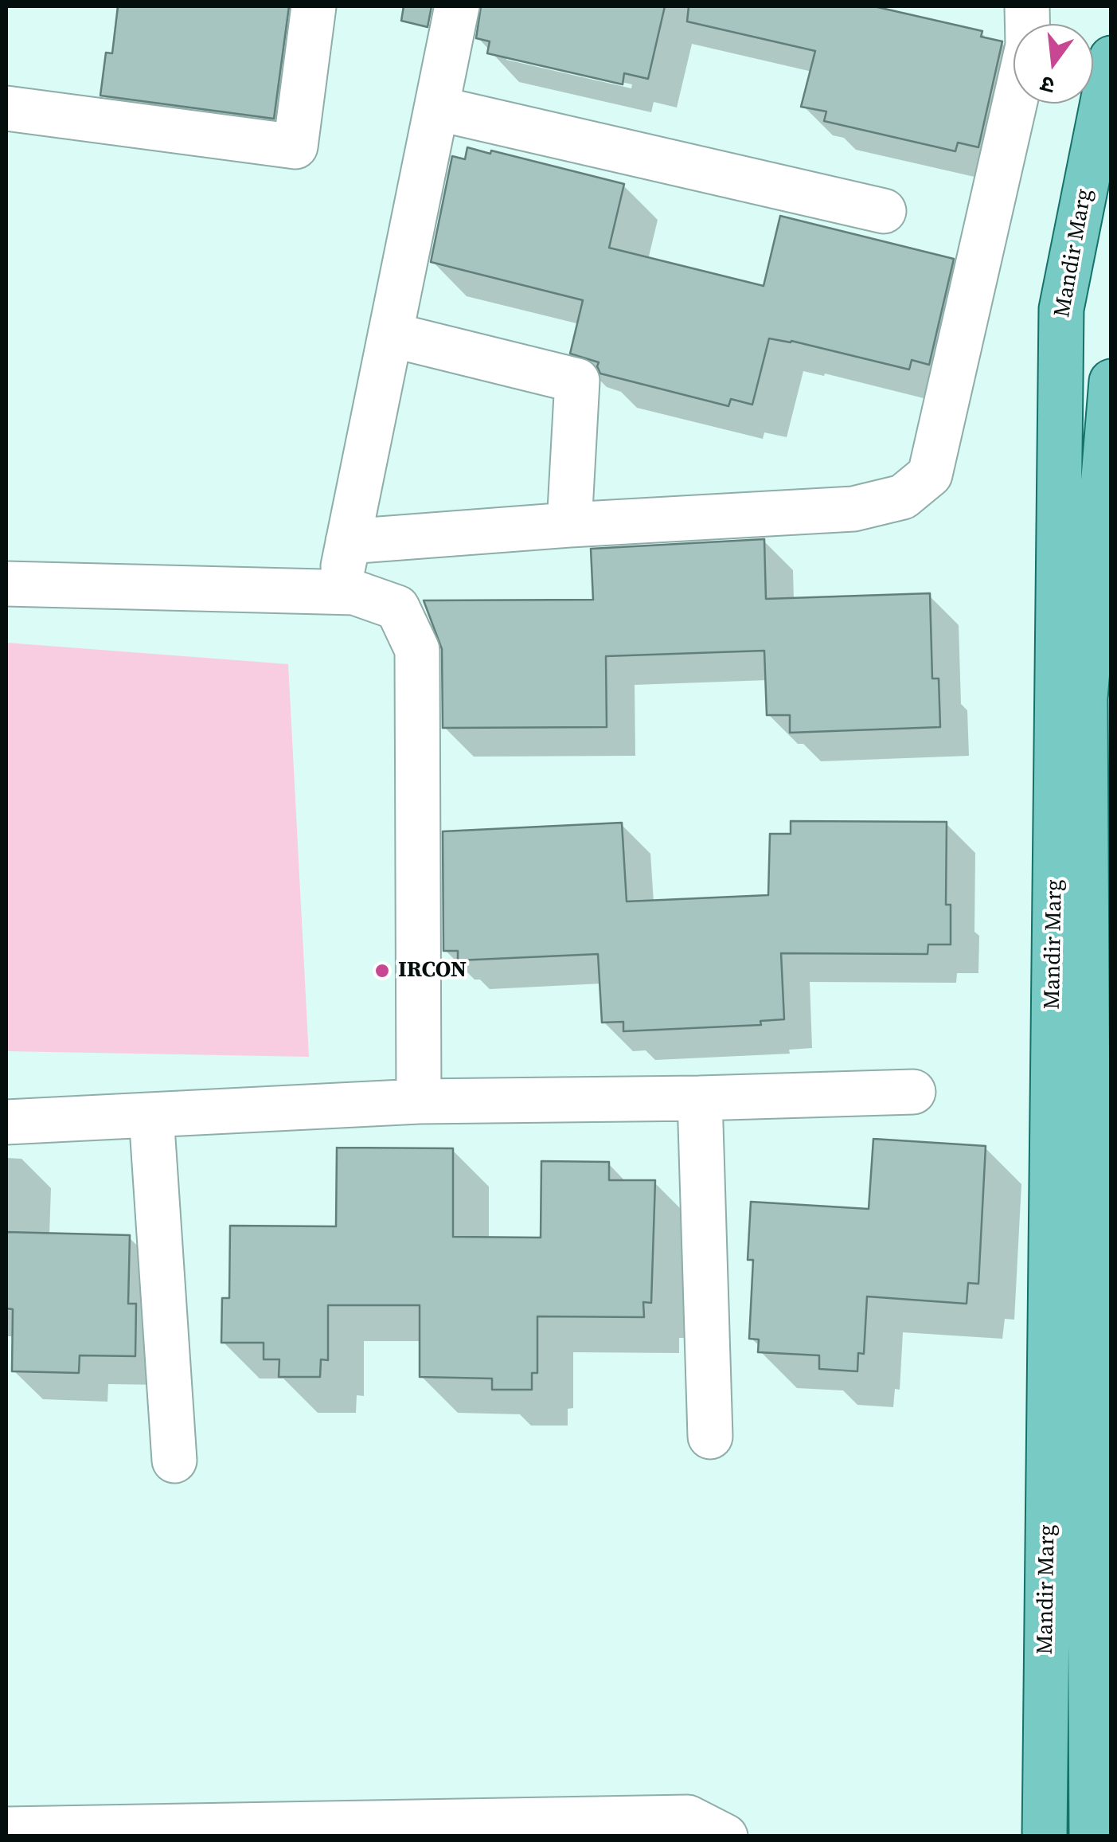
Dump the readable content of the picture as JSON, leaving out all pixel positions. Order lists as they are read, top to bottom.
{
  "streets": {
    "main road": ["Mandir Marg"]
  },
  "places": ["IRCON"],
  "north": "bottom"
}
